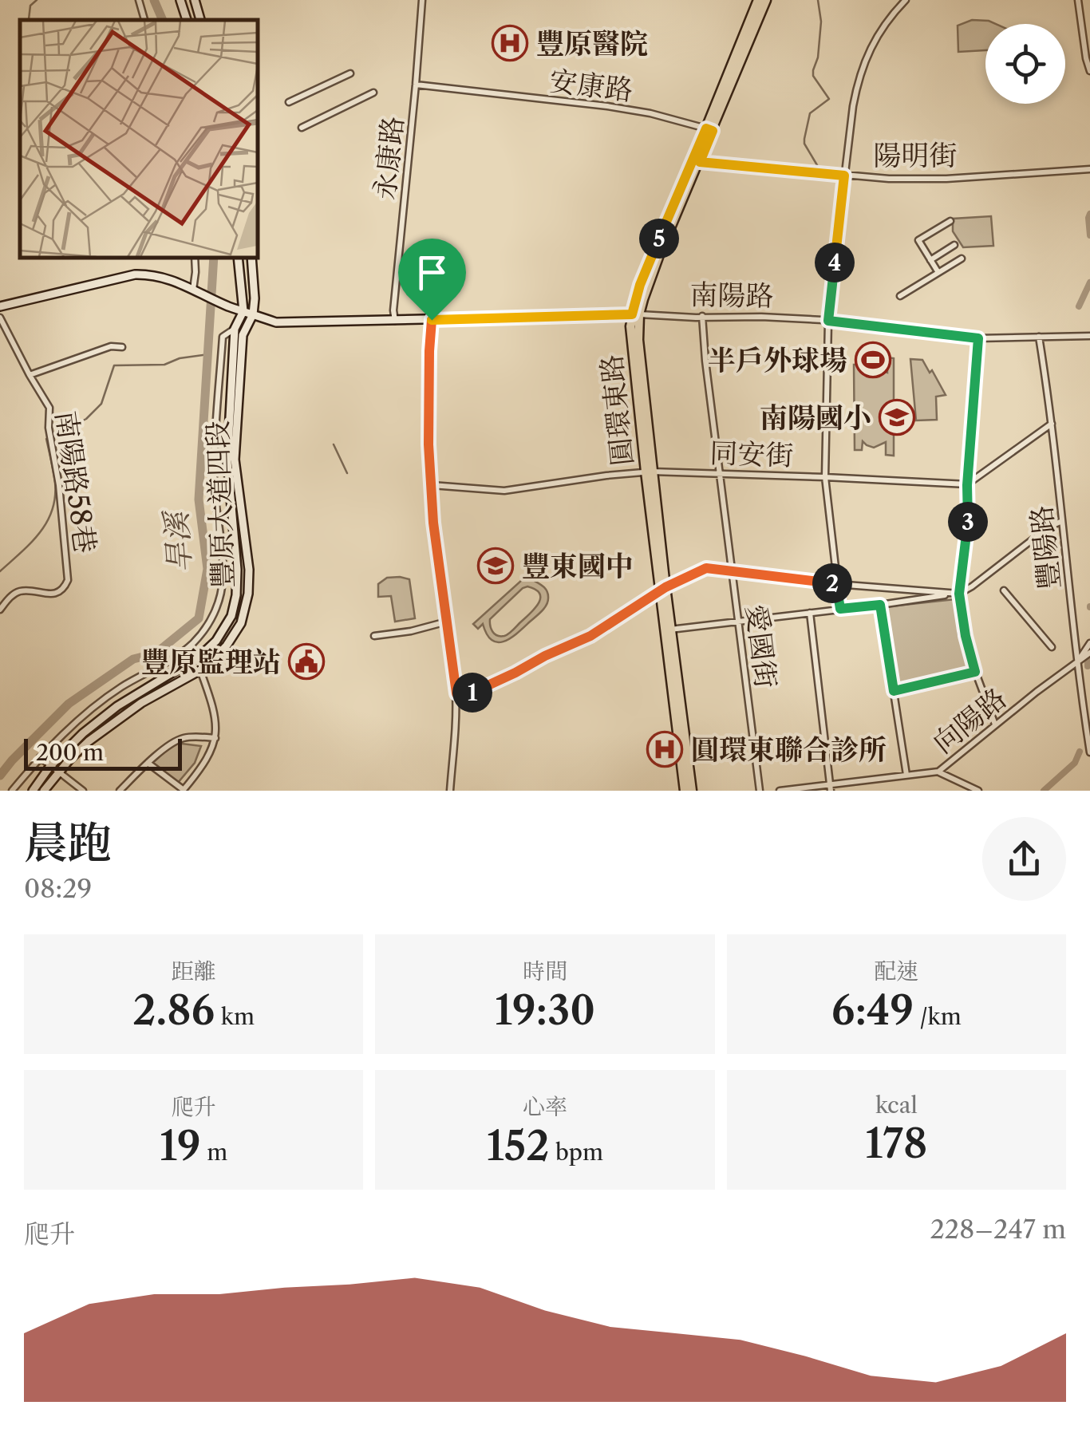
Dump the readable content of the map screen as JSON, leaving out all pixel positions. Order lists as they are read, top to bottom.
{
  "streets": {
    "main road": ["圓環東路"],
    "street": [
      "安康路",
      "陽明街",
      "永康路",
      "南陽路",
      "同安街",
      "南陽路58巷",
      "豐原大道四段",
      "豐陽路",
      "愛國街",
      "向陽路"
    ]
  },
  "crossings": [
    ["安康路", "永康路"],
    ["安康路", "圓環東路"],
    ["陽明街", "圓環東路"],
    ["永康路", "南陽路"],
    ["南陽路", "圓環東路"],
    ["南陽路", "豐原大道四段"],
    ["南陽路", "豐陽路"],
    ["南陽路", "愛國街"],
    ["圓環東路", "同安街"],
    ["同安街", "愛國街"],
    ["豐陽路", "向陽路"]
  ],
  "water": ["旱溪"],
  "places": {
    "hospital": ["豐原醫院", "圓環東聯合診所"],
    "sports": ["半戶外球場"],
    "school or university": ["南陽國小", "豐東國中"],
    "public building": ["豐原監理站"]
  },
  "scale_bar": "200 m",
  "page": {
    "pins": [
      "5",
      "4",
      "3",
      "2",
      "1"
    ],
    "scale": "200 m",
    "heading": ["晨跑", "08:29"],
    "stats": [
      ["距離", "2.86 km"],
      ["時間", "19:30"],
      ["配速", "6:49 /km"],
      ["爬升", "19 m"],
      ["心率", "152 bpm"],
      ["kcal", "178"]
    ],
    "chart": ["爬升", "228–247 m"]
  }
}
